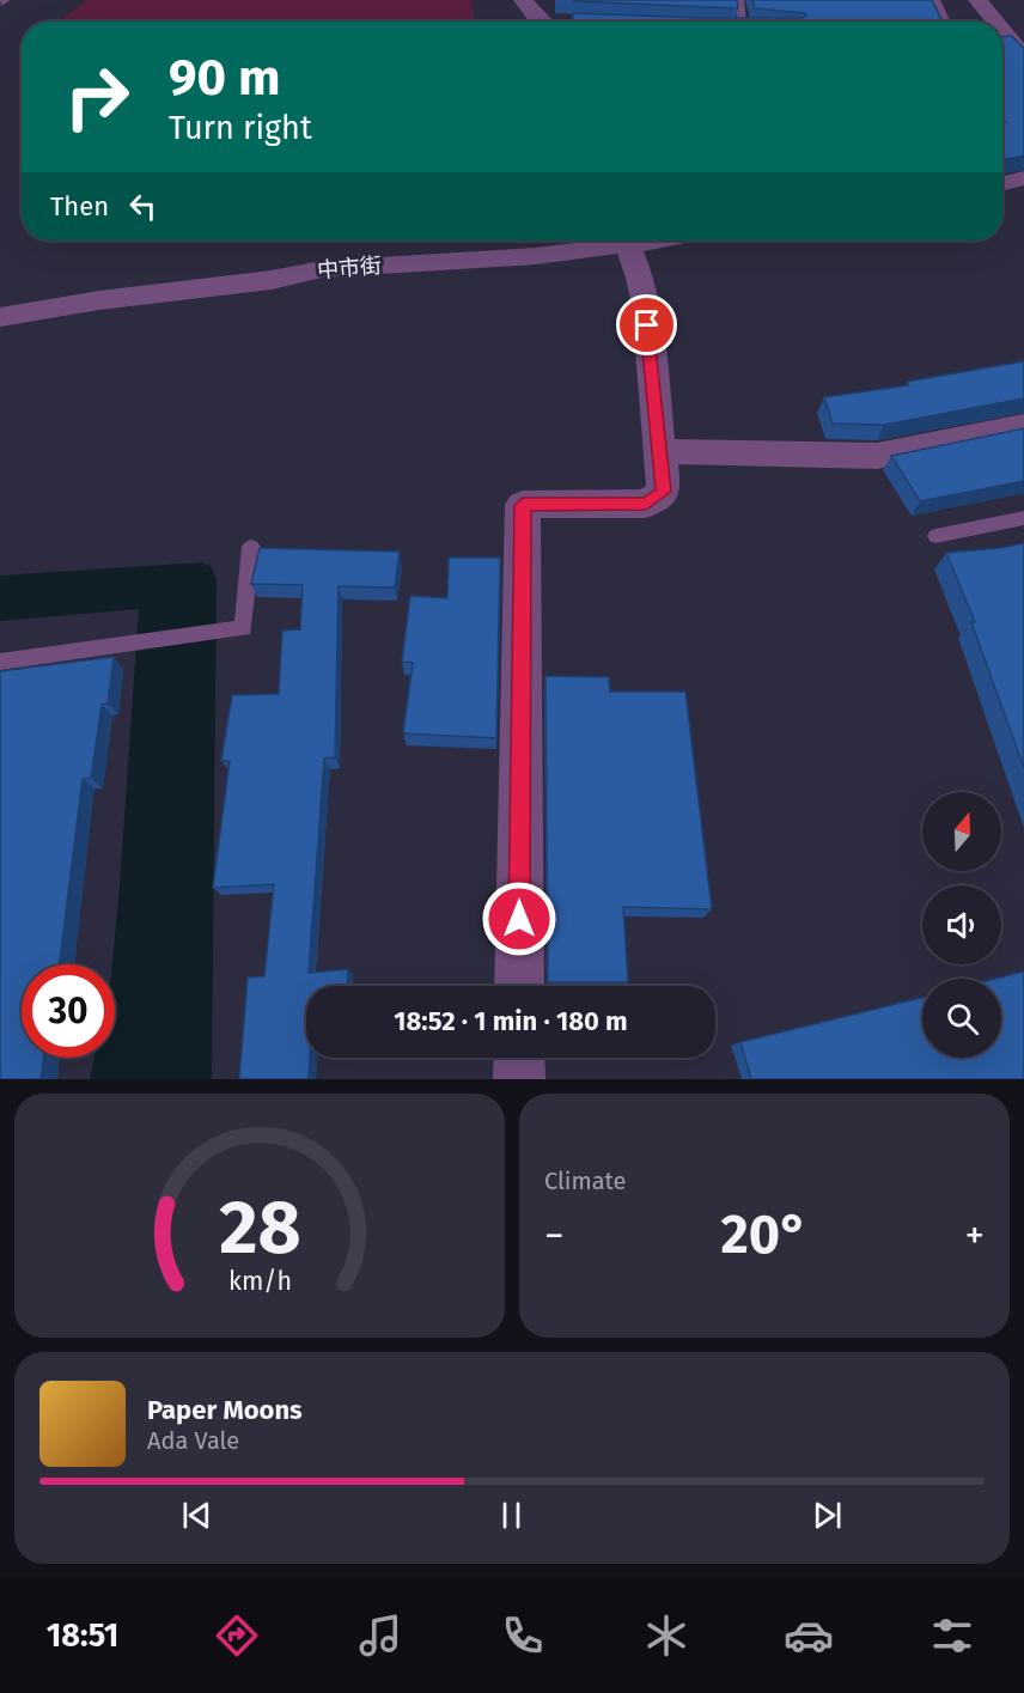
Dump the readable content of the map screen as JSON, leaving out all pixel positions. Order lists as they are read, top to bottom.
{
  "streets": {
    "street": ["中市街"]
  },
  "north": "top",
  "page": {
    "turn": ["90 m", "Turn right"],
    "then": "Then",
    "limit": "30",
    "trip": "18:52 · 1 min · 180 m",
    "tile": "Climate",
    "heat": ["−", "20°", "+"],
    "song": ["Paper Moons", "Ada Vale"],
    "tabs": "18:51",
    "gauge": ["28", "km/h"]
  }
}
